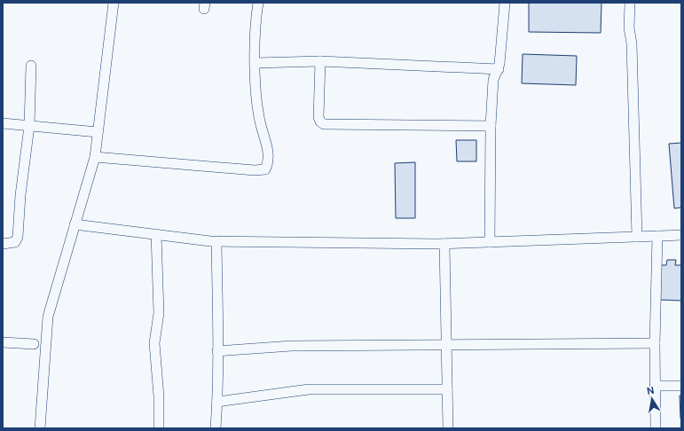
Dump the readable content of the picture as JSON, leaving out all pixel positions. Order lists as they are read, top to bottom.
{
  "north": "top"
}
